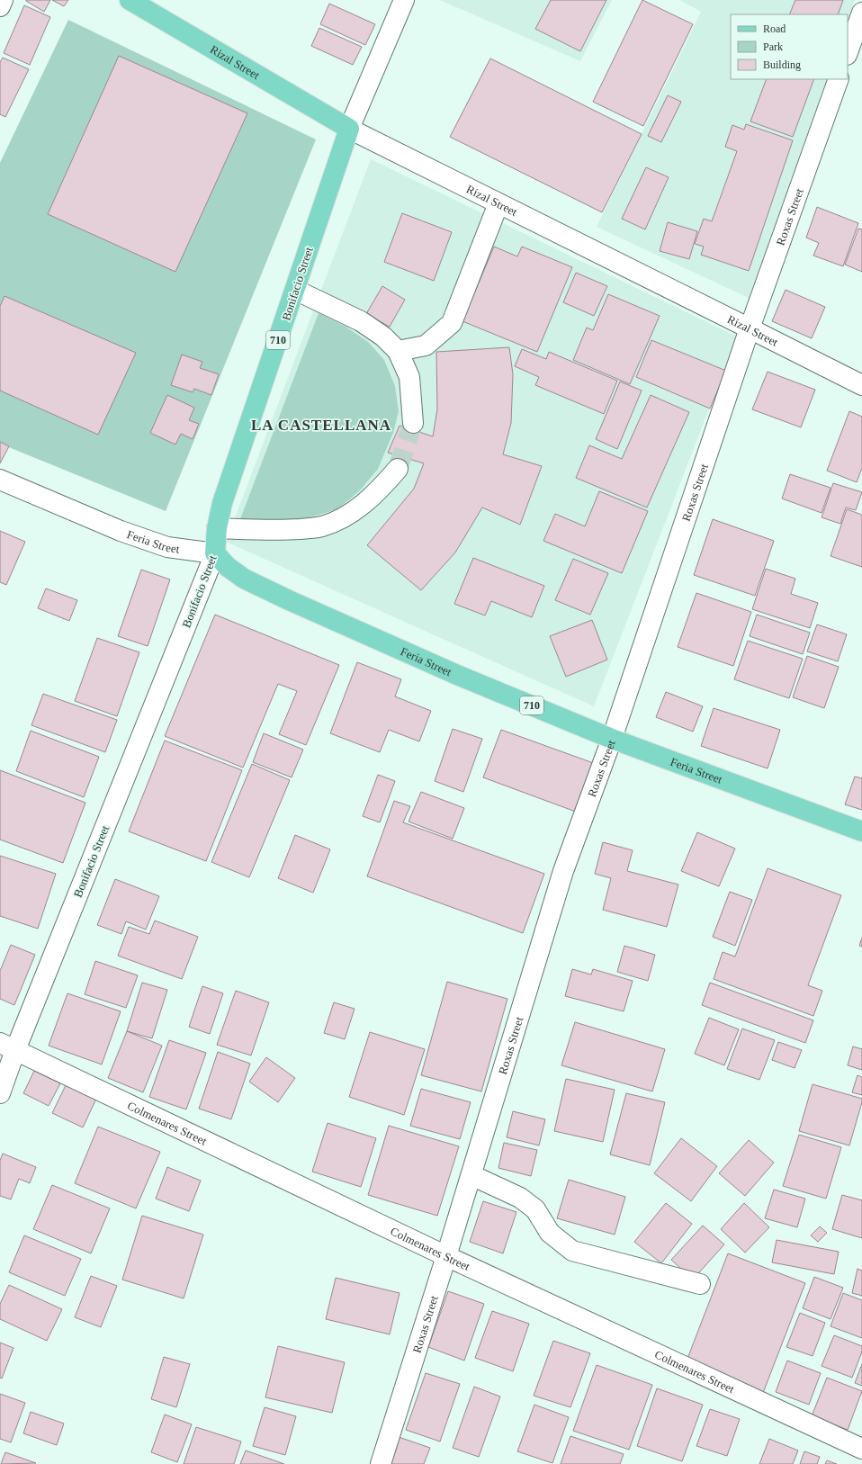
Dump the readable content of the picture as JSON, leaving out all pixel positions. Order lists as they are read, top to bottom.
{
  "streets": {
    "main road": [
      "Rizal Street",
      "Bonifacio Street",
      "710",
      "Feria Street"
    ],
    "street": ["Roxas Street", "Colmenares Street"]
  },
  "crossings": [
    ["Rizal Street", "Roxas Street"],
    ["Rizal Street", "Bonifacio Street"],
    ["Roxas Street", "Feria Street"],
    ["Roxas Street", "Colmenares Street"],
    ["Bonifacio Street", "Feria Street"],
    ["Bonifacio Street", "Colmenares Street"]
  ],
  "districts": ["LA CASTELLANA"],
  "legend": ["Road", "Park", "Building"]
}
